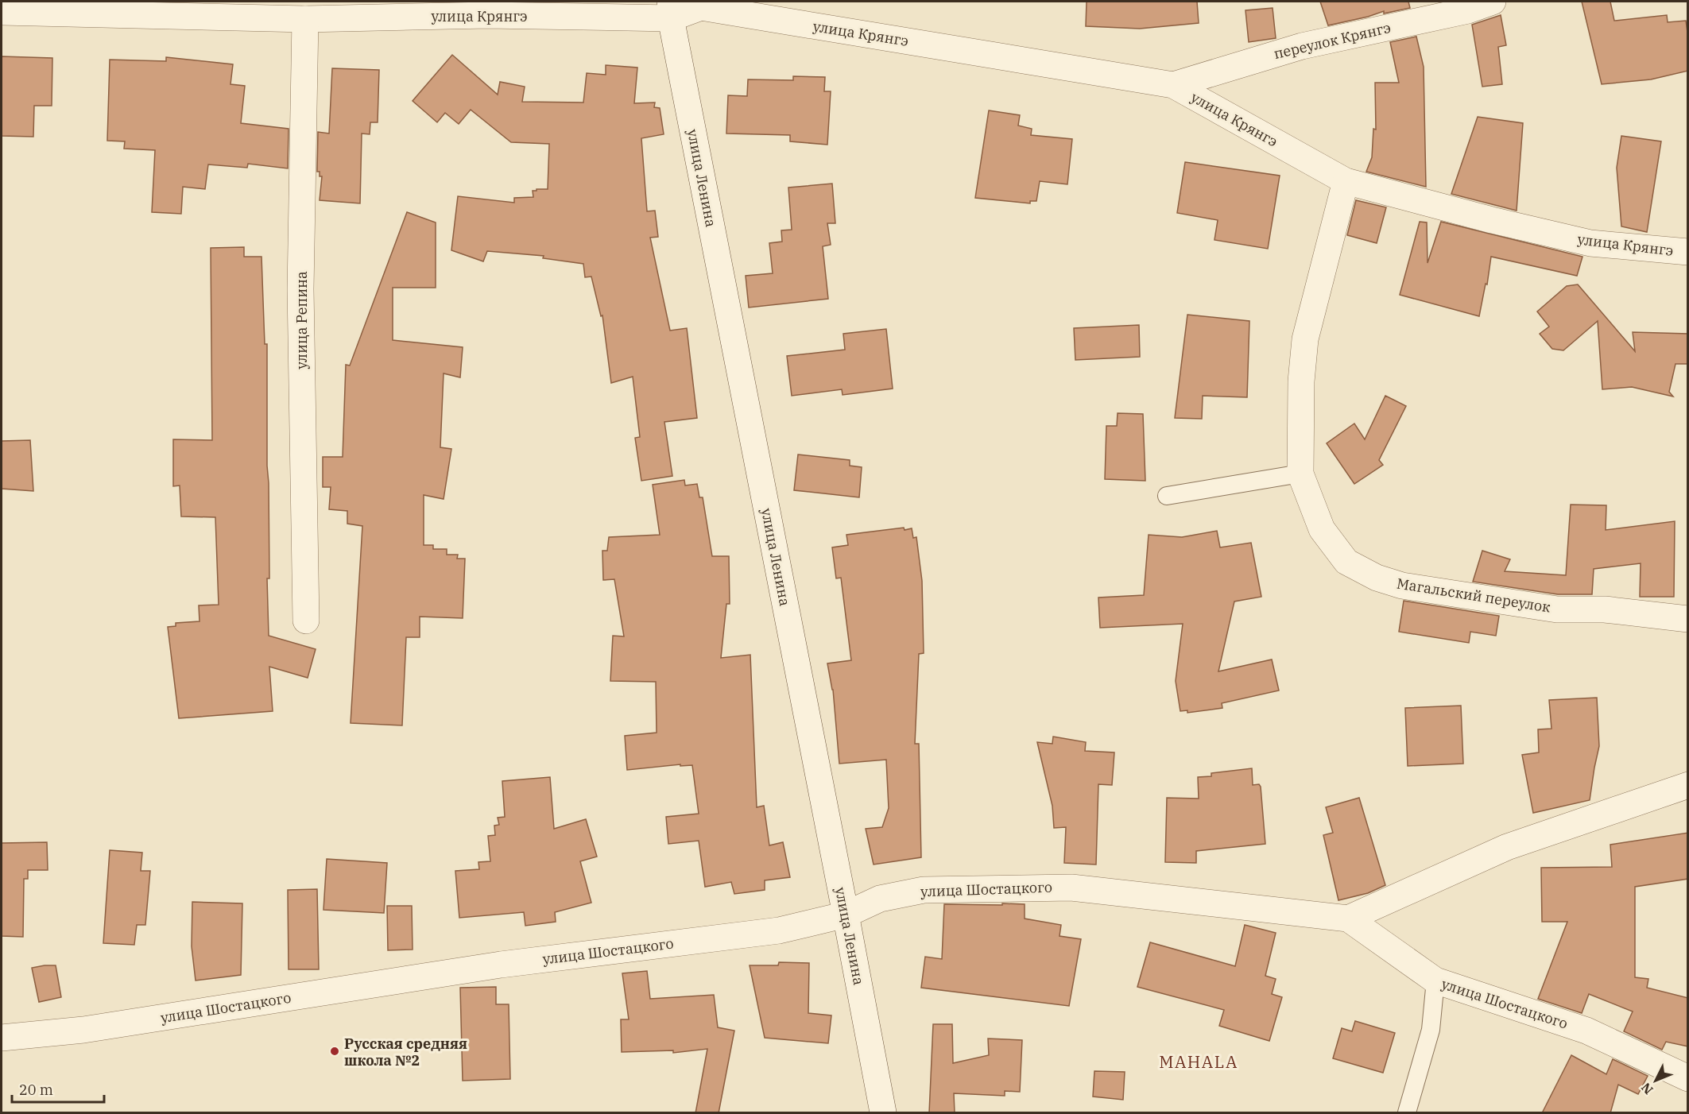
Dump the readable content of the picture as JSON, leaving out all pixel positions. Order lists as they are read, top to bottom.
{
  "streets": {
    "street": [
      "улица Крянгэ",
      "переулок Крянгэ",
      "улица Ленина",
      "улица Репина",
      "Магальский переулок",
      "улица Шостацкого"
    ]
  },
  "crossings": [
    ["улица Крянгэ", "переулок Крянгэ"],
    ["улица Крянгэ", "улица Ленина"],
    ["улица Крянгэ", "улица Репина"],
    ["улица Крянгэ", "Магальский переулок"],
    ["улица Ленина", "улица Шостацкого"]
  ],
  "districts": ["MAHALA"],
  "places": ["Русская средняя школа №2"],
  "scale_bar": "20 m",
  "north": "bottom left"
}
